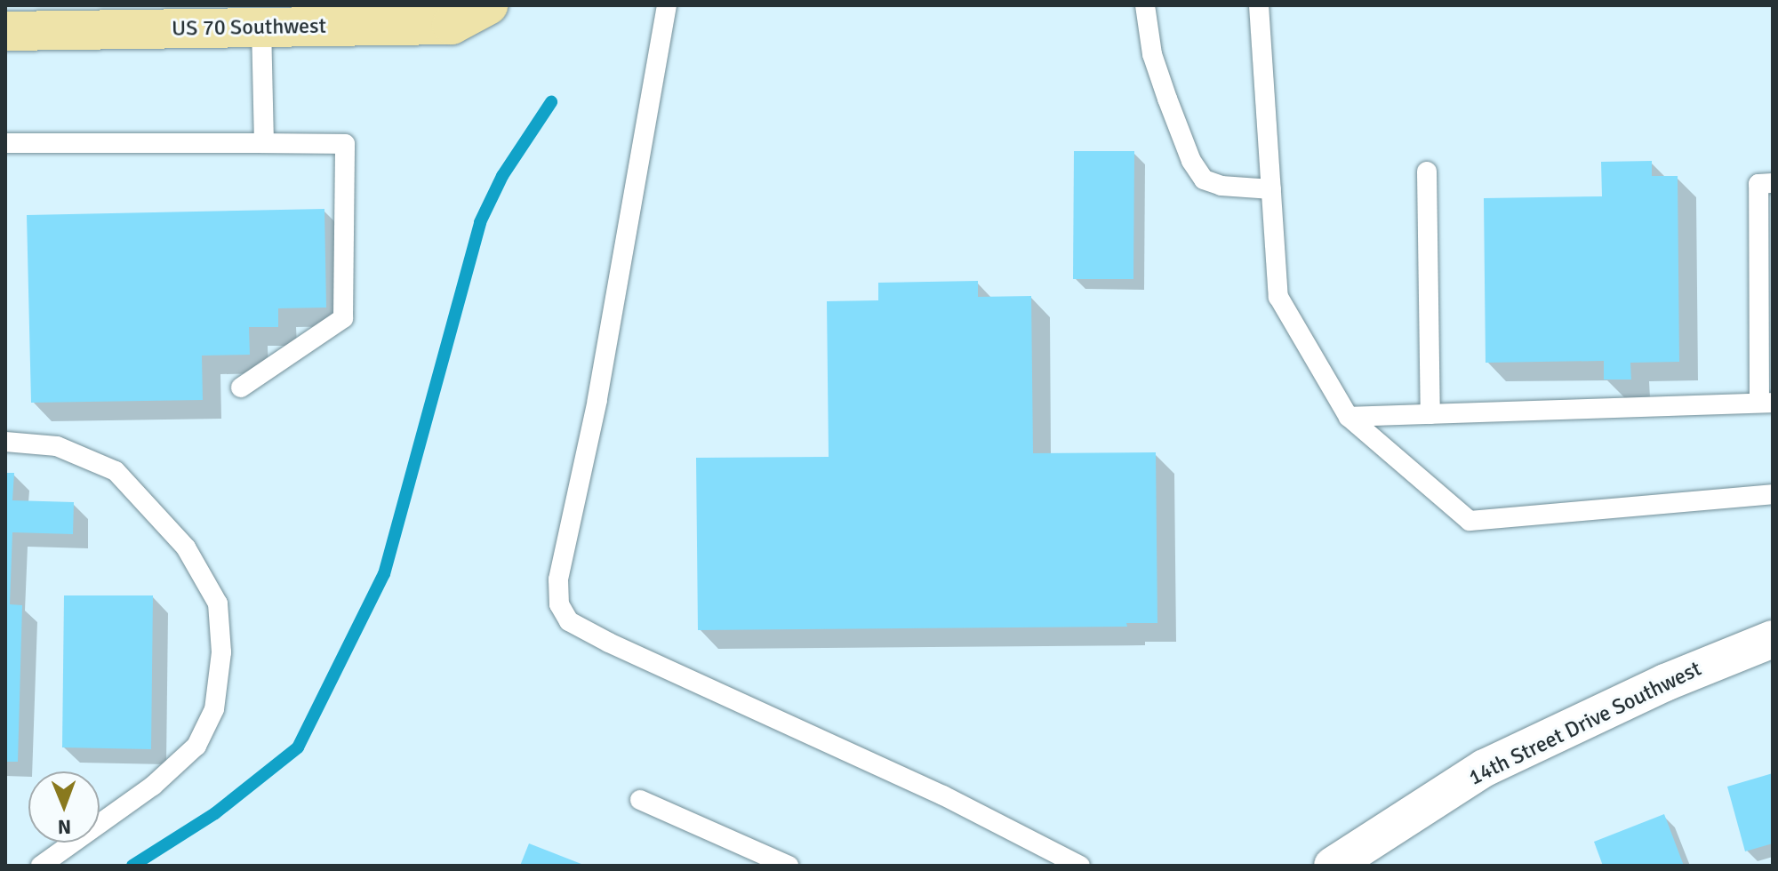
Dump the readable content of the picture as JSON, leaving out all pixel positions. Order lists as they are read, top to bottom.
{
  "streets": {
    "main road": ["US 70 Southwest"],
    "street": ["14th Street Drive Southwest"]
  },
  "north": "bottom"
}
